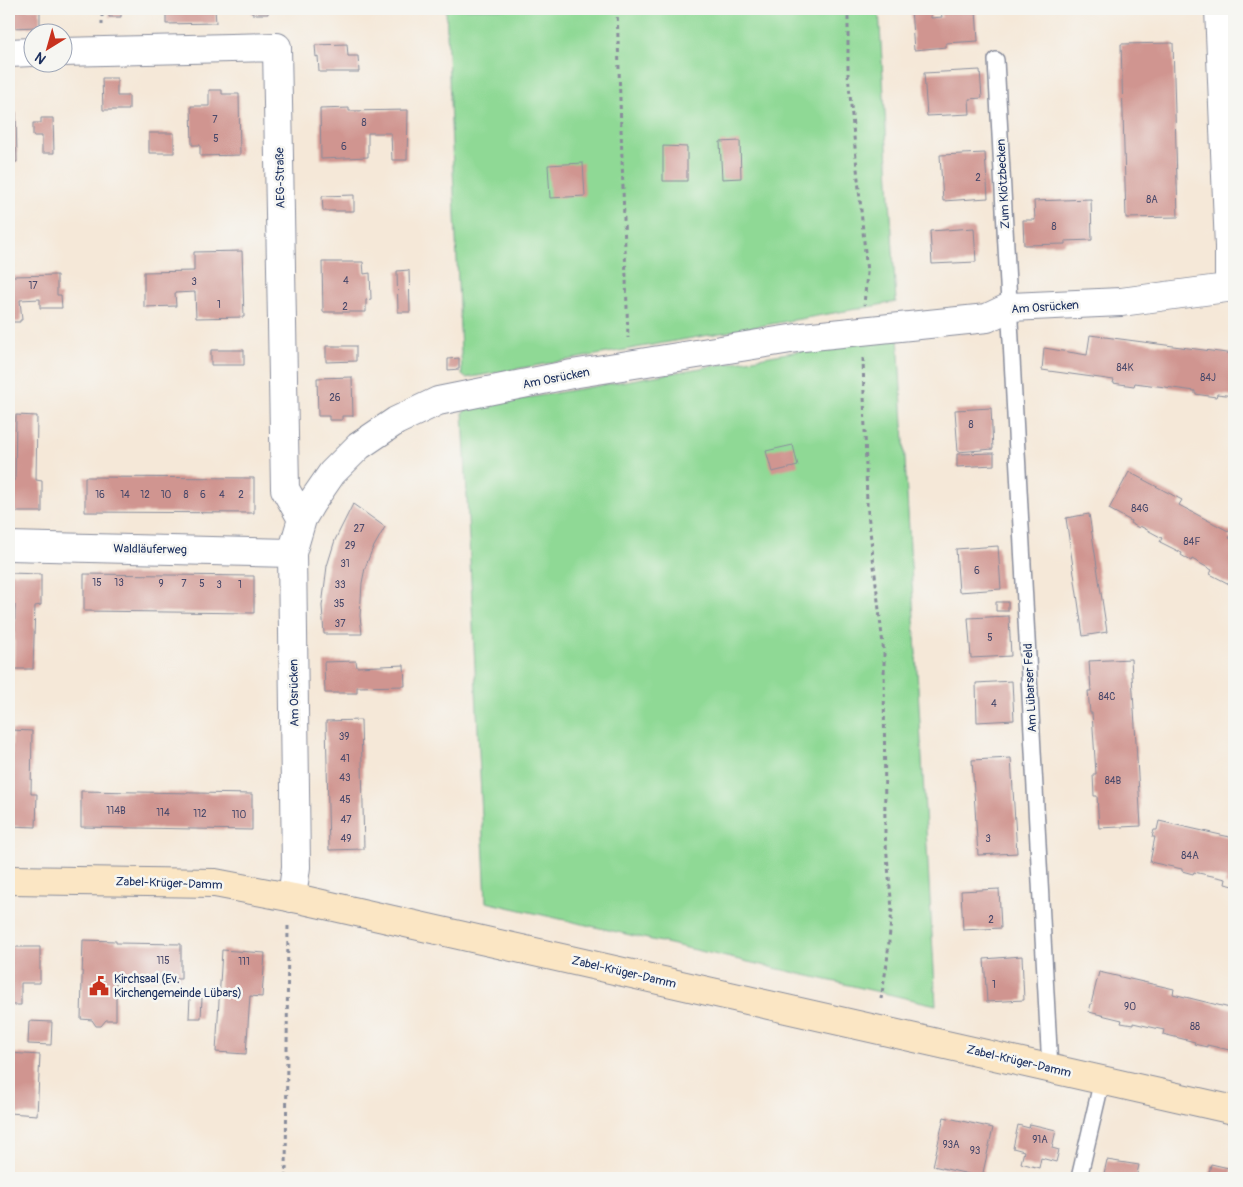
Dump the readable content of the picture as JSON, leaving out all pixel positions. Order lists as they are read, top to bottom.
{
  "streets": {
    "street": [
      "AEG-Straße",
      "Am Osrücken",
      "Waldläuferweg",
      "Zabel-Krüger-Damm"
    ],
    "lane": ["Zum Klötzbecken", "Am Lübarser Feld"]
  },
  "crossings": [
    ["AEG-Straße", "Am Osrücken"],
    ["Zum Klötzbecken", "Am Osrücken"],
    ["Zum Klötzbecken", "Am Lübarser Feld"],
    ["Am Osrücken", "Waldläuferweg"],
    ["Am Osrücken", "Am Lübarser Feld"],
    ["Am Osrücken", "Zabel-Krüger-Damm"],
    ["Am Lübarser Feld", "Zabel-Krüger-Damm"]
  ],
  "places": {
    "public building": ["Kirchsaal (Ev. Kirchengemeinde Lübars)"]
  },
  "house_numbers": [
    "7",
    "8",
    "5",
    "6",
    "2",
    "8A",
    "8",
    "4",
    "3",
    "17",
    "1",
    "2",
    "84K",
    "84J",
    "26",
    "8",
    "16",
    "14",
    "12",
    "10",
    "8",
    "6",
    "4",
    "2",
    "84G",
    "27",
    "84F",
    "29",
    "31",
    "6",
    "15",
    "13",
    "9",
    "7",
    "5",
    "3",
    "1",
    "33",
    "35",
    "37",
    "5",
    "84C",
    "4",
    "39",
    "41",
    "43",
    "84B",
    "45",
    "114B",
    "114",
    "112",
    "110",
    "47",
    "49",
    "3",
    "84A",
    "2",
    "115",
    "111",
    "1",
    "90",
    "88",
    "91A",
    "93A",
    "93"
  ],
  "north": "bottom left"
}
